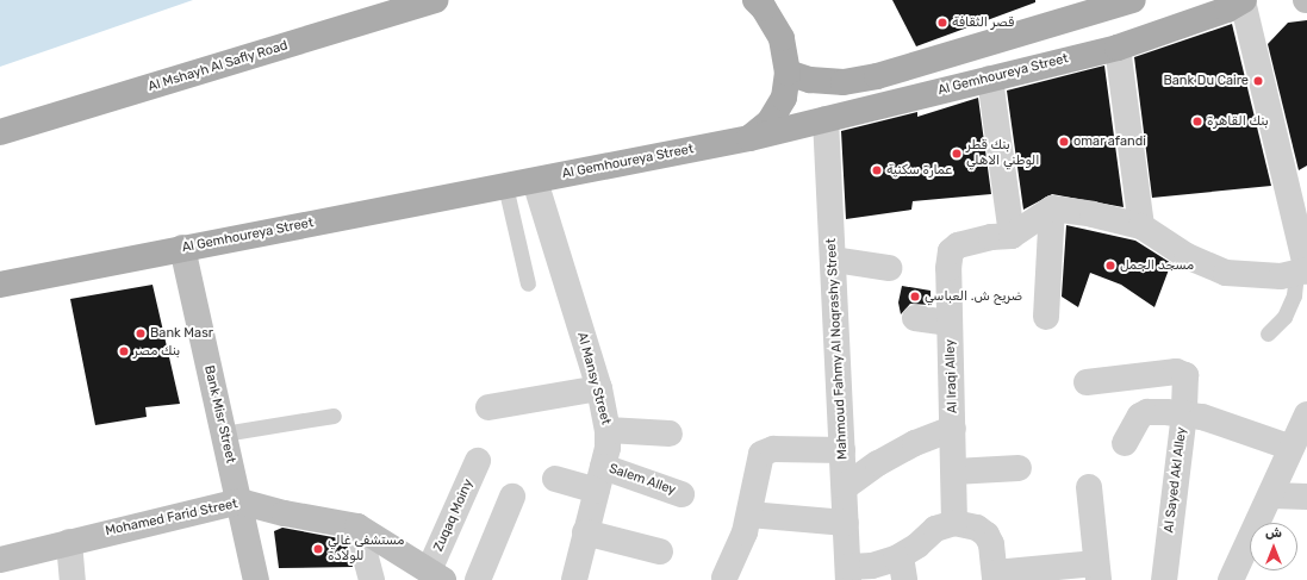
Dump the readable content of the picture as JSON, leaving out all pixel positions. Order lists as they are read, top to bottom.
{
  "streets": {
    "main road": ["Al Mshayh Al Safly Road", "Al Gemhoureya Street"],
    "street": [
      "Mahmoud Fahmy Al Noqrashy Street",
      "Al Iraqi Alley",
      "Al Mansy Street",
      "Bank Misr Street",
      "Salem Alley",
      "Al Sayed Akl Alley",
      "Zuqaq Moiny",
      "Mohamed Farid Street"
    ]
  },
  "crossings": [
    ["Al Gemhoureya Street", "Mahmoud Fahmy Al Noqrashy Street"],
    ["Al Gemhoureya Street", "Al Mansy Street"],
    ["Al Gemhoureya Street", "Bank Misr Street"],
    ["Al Mansy Street", "Salem Alley"],
    ["Bank Misr Street", "Mohamed Farid Street"],
    ["Zuqaq Moiny", "Mohamed Farid Street"]
  ],
  "places": [
    "قصر الثقافة",
    "Bank Du Caire",
    "بنك القاهرة",
    "omar afandi",
    "بنك قطر الوطني الاهلي",
    "عمارة سكنية",
    "مسجد الجمل",
    "ضريح ش. العباسي",
    "Bank Masr",
    "بنك مصر",
    "مستشفى غالي للولادة"
  ],
  "north": "top"
}
